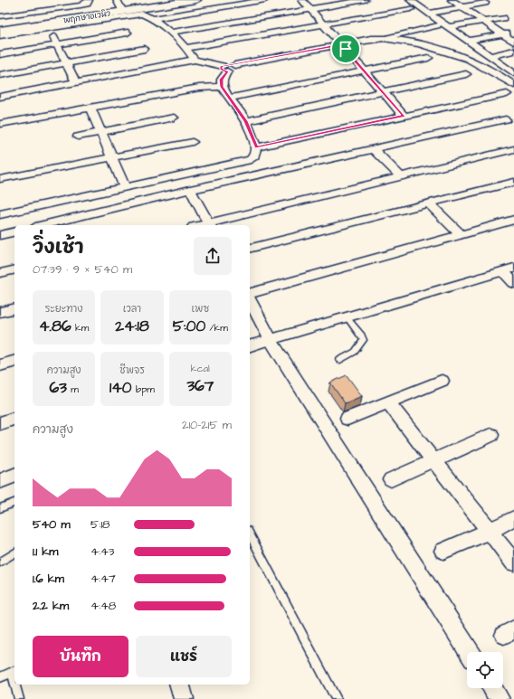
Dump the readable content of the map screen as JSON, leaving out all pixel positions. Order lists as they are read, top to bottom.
{
  "streets": {
    "street": ["พฤกษาอเวนิว"]
  },
  "page": {
    "heading": ["วิ่งเช้า", "07:39 · 9 × 540 m"],
    "stats": [
      ["ระยะทาง", "4.86 km"],
      ["เวลา", "24:18"],
      ["เพซ", "5:00 /km"],
      ["ความสูง", "63 m"],
      ["ชีพจร", "140 bpm"],
      ["kcal", "367"]
    ],
    "chart": ["ความสูง", "210–215 m"],
    "list": [
      {
        "name": "540 m",
        "note": "5:18"
      },
      {
        "name": "1.1 km",
        "note": "4:43"
      },
      {
        "name": "1.6 km",
        "note": "4:47"
      },
      {
        "name": "2.2 km",
        "note": "4:48"
      }
    ],
    "buttons": ["บันทึก", "แชร์"]
  }
}
